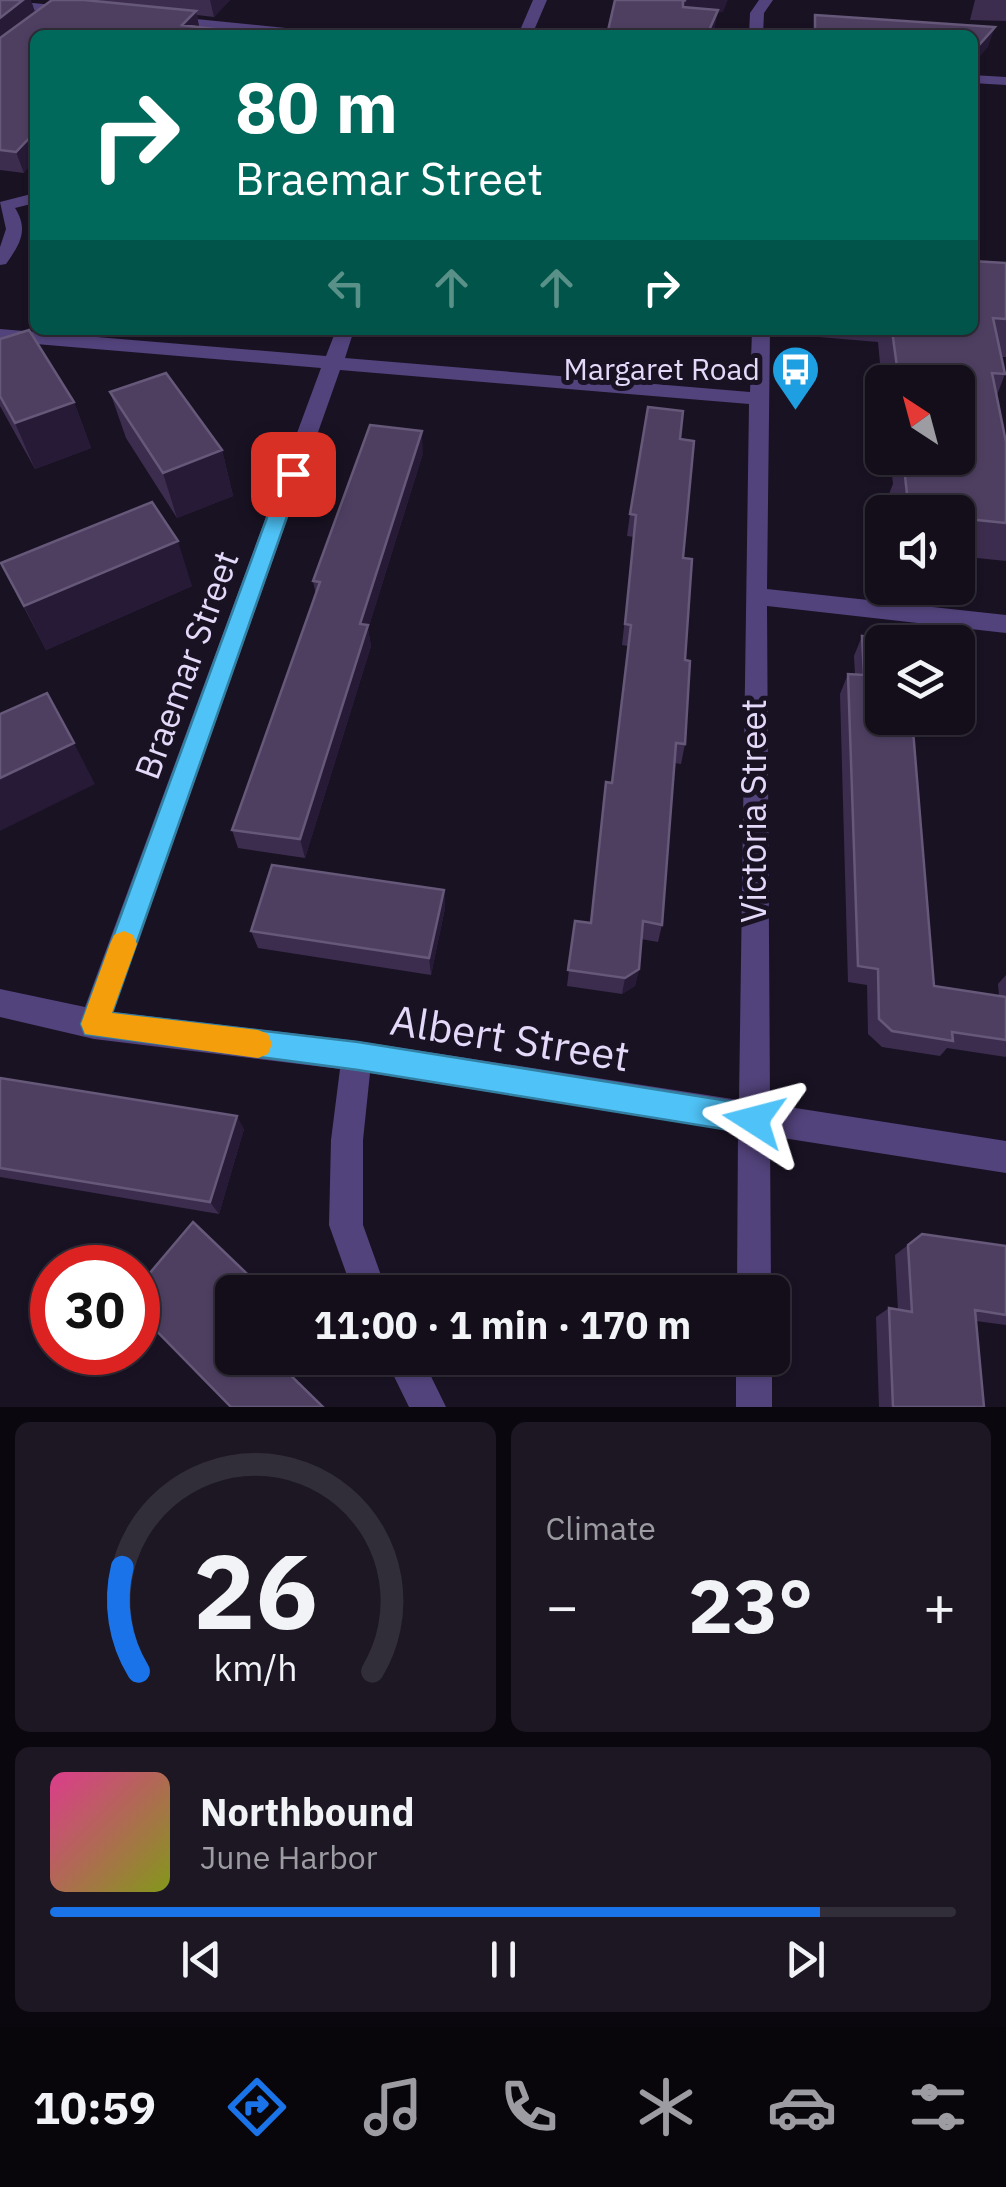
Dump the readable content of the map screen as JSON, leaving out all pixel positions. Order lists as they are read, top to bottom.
{
  "streets": {
    "street": ["Braemar Street", "Victoria Street", "Albert Street"]
  },
  "crossings": [
    ["Braemar Street", "Albert Street"],
    ["Victoria Street", "Albert Street"]
  ],
  "places": {
    "bus stop": ["Margaret Road"]
  },
  "north": "top left",
  "page": {
    "turn": ["80 m", "Braemar Street"],
    "limit": "30",
    "trip": "11:00 · 1 min · 170 m",
    "tile": "Climate",
    "heat": ["−", "23°", "+"],
    "song": ["Northbound", "June Harbor"],
    "tabs": "10:59",
    "gauge": ["26", "km/h"]
  }
}
